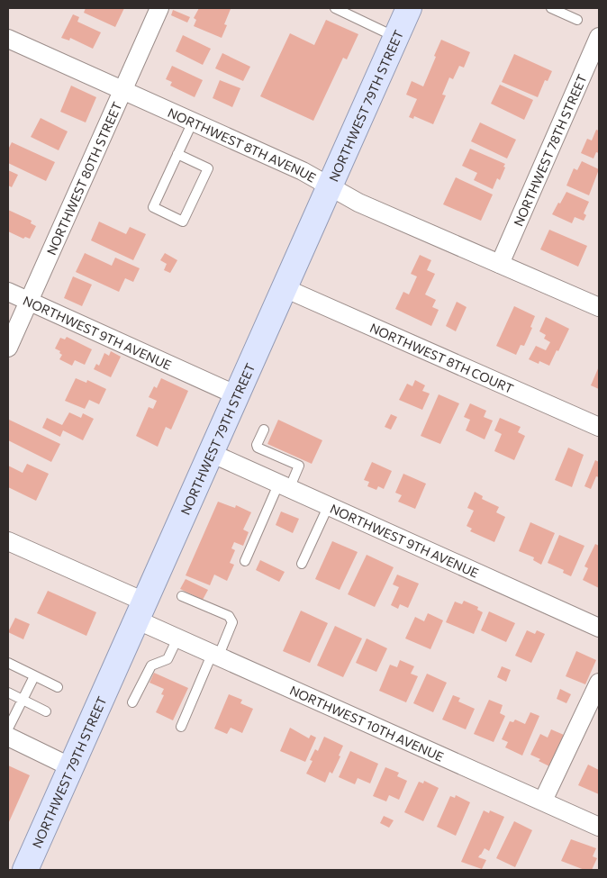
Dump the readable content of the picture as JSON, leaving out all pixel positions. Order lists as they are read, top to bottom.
{
  "streets": {
    "main road": ["NORTHWEST 79TH STREET"],
    "street": [
      "NORTHWEST 8TH AVENUE",
      "NORTHWEST 78TH STREET",
      "NORTHWEST 80TH STREET",
      "NORTHWEST 9TH AVENUE",
      "NORTHWEST 8TH COURT",
      "NORTHWEST 10TH AVENUE"
    ]
  },
  "crossings": [
    ["NORTHWEST 79TH STREET", "NORTHWEST 8TH AVENUE"],
    ["NORTHWEST 79TH STREET", "NORTHWEST 9TH AVENUE"],
    ["NORTHWEST 79TH STREET", "NORTHWEST 8TH COURT"],
    ["NORTHWEST 79TH STREET", "NORTHWEST 10TH AVENUE"],
    ["NORTHWEST 8TH AVENUE", "NORTHWEST 78TH STREET"],
    ["NORTHWEST 8TH AVENUE", "NORTHWEST 80TH STREET"],
    ["NORTHWEST 80TH STREET", "NORTHWEST 9TH AVENUE"]
  ]
}
